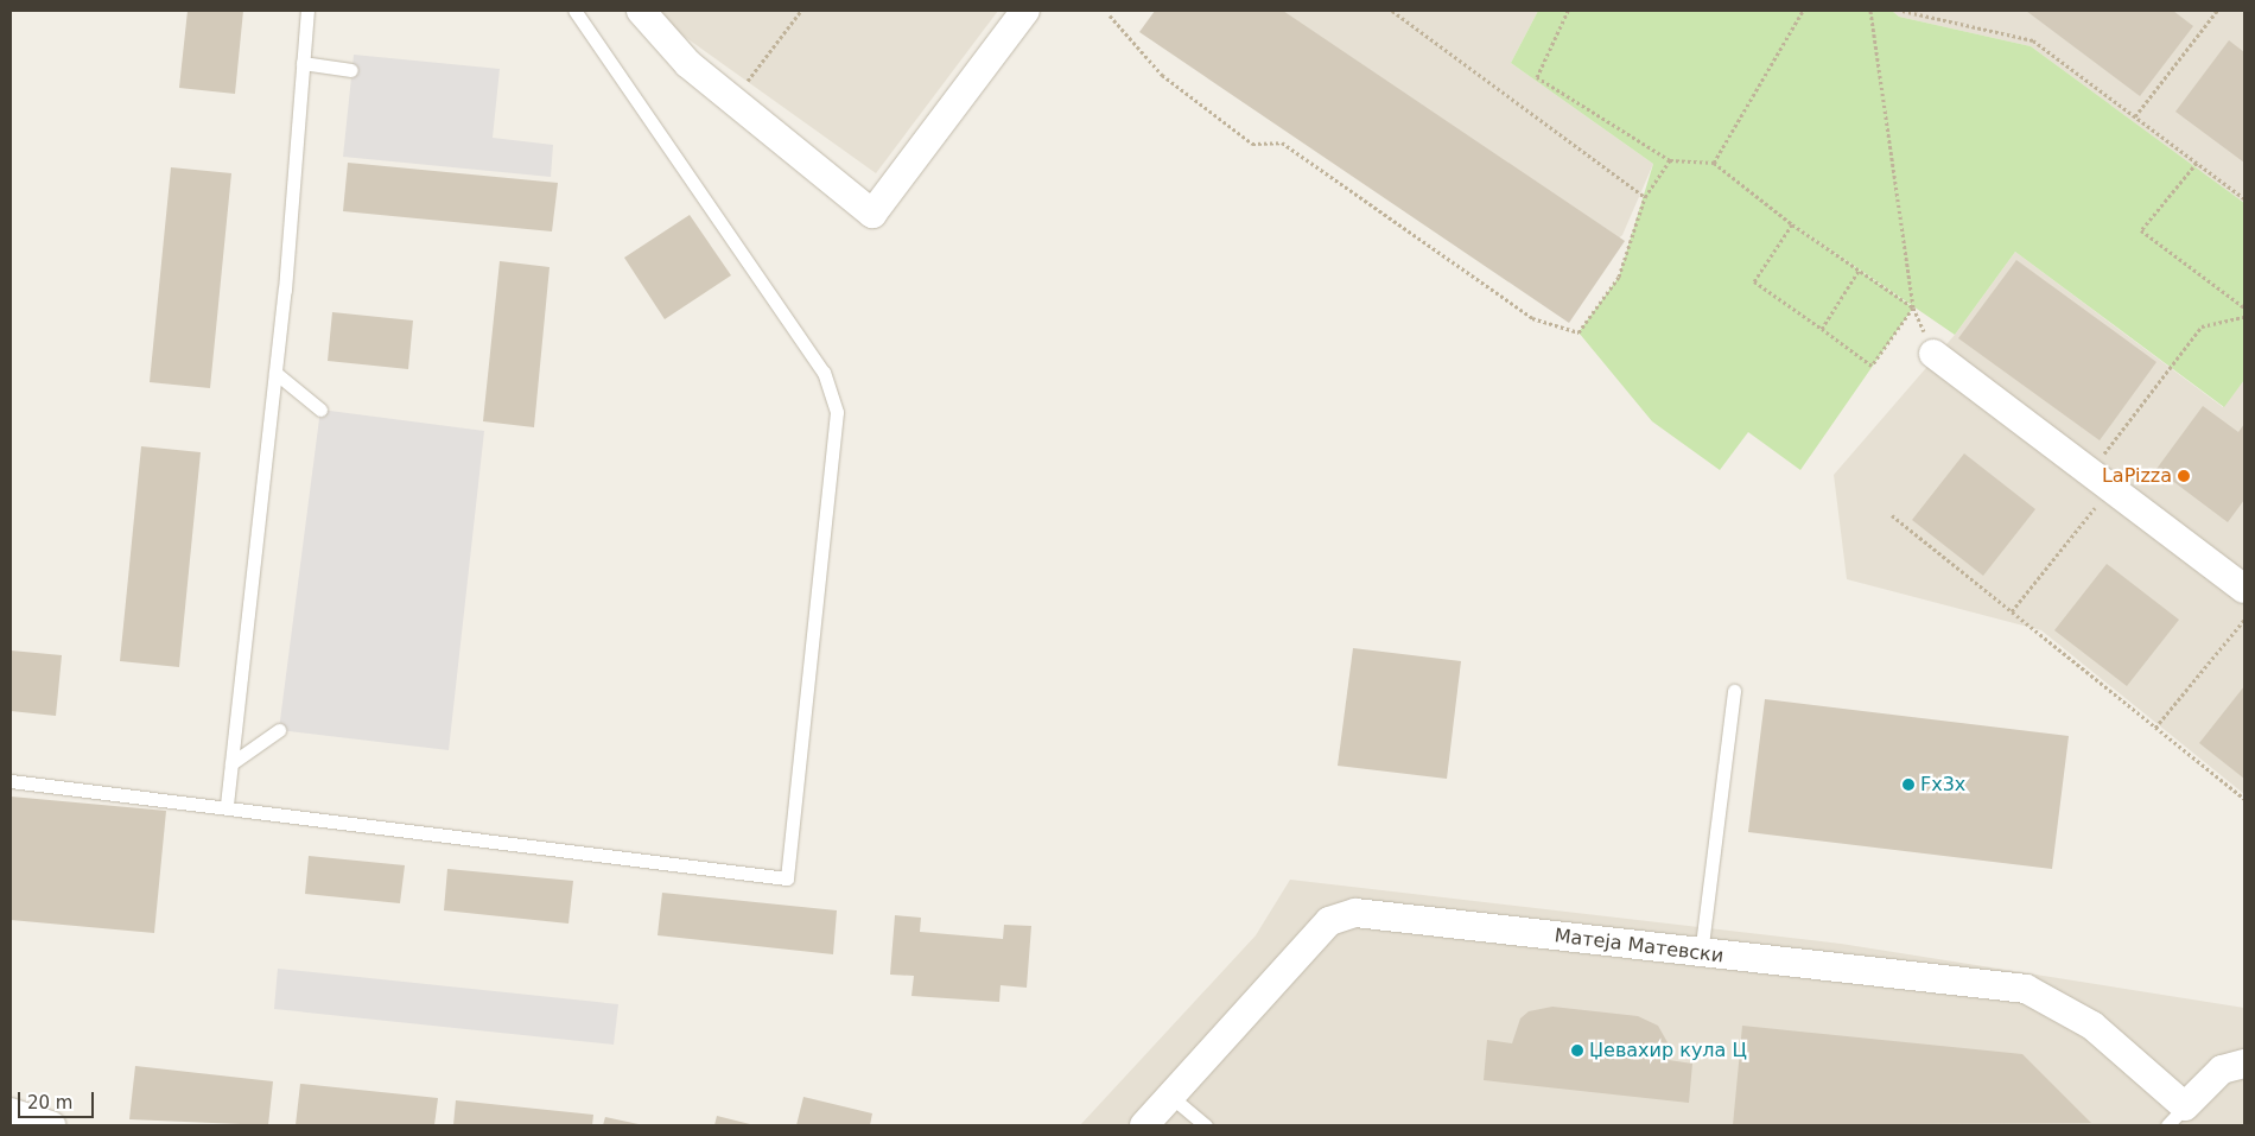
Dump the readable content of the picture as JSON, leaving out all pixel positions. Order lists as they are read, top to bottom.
{
  "streets": {
    "street": ["Матеја Матевски"]
  },
  "places": ["LaPizza", "Fx3x", "Џевахир кула Ц"],
  "scale_bar": "20 m"
}
